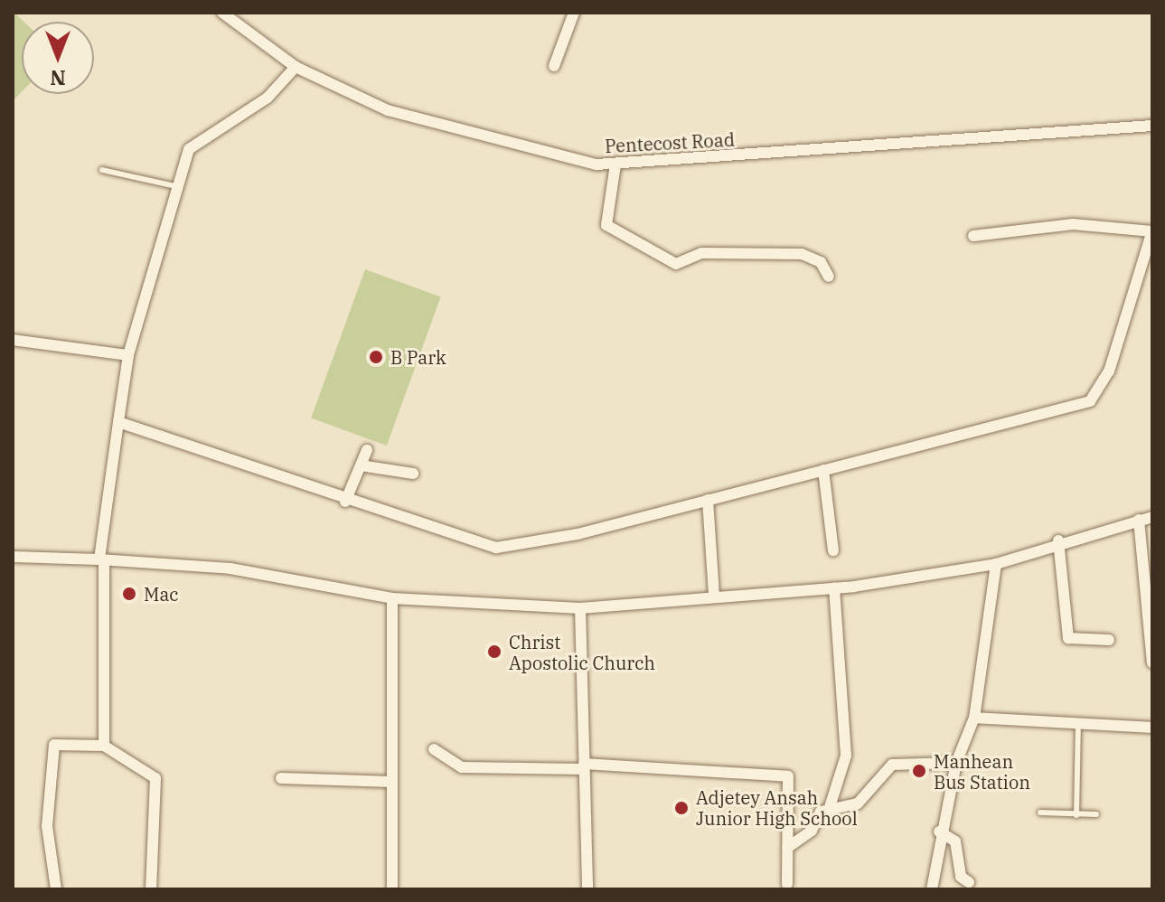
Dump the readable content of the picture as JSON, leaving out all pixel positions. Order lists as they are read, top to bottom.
{
  "streets": {
    "street": ["Pentecost Road"]
  },
  "places": [
    "B Park",
    "Mac",
    "Christ Apostolic Church",
    "Manhean Bus Station",
    "Adjetey Ansah Junior High School"
  ],
  "north": "bottom"
}
